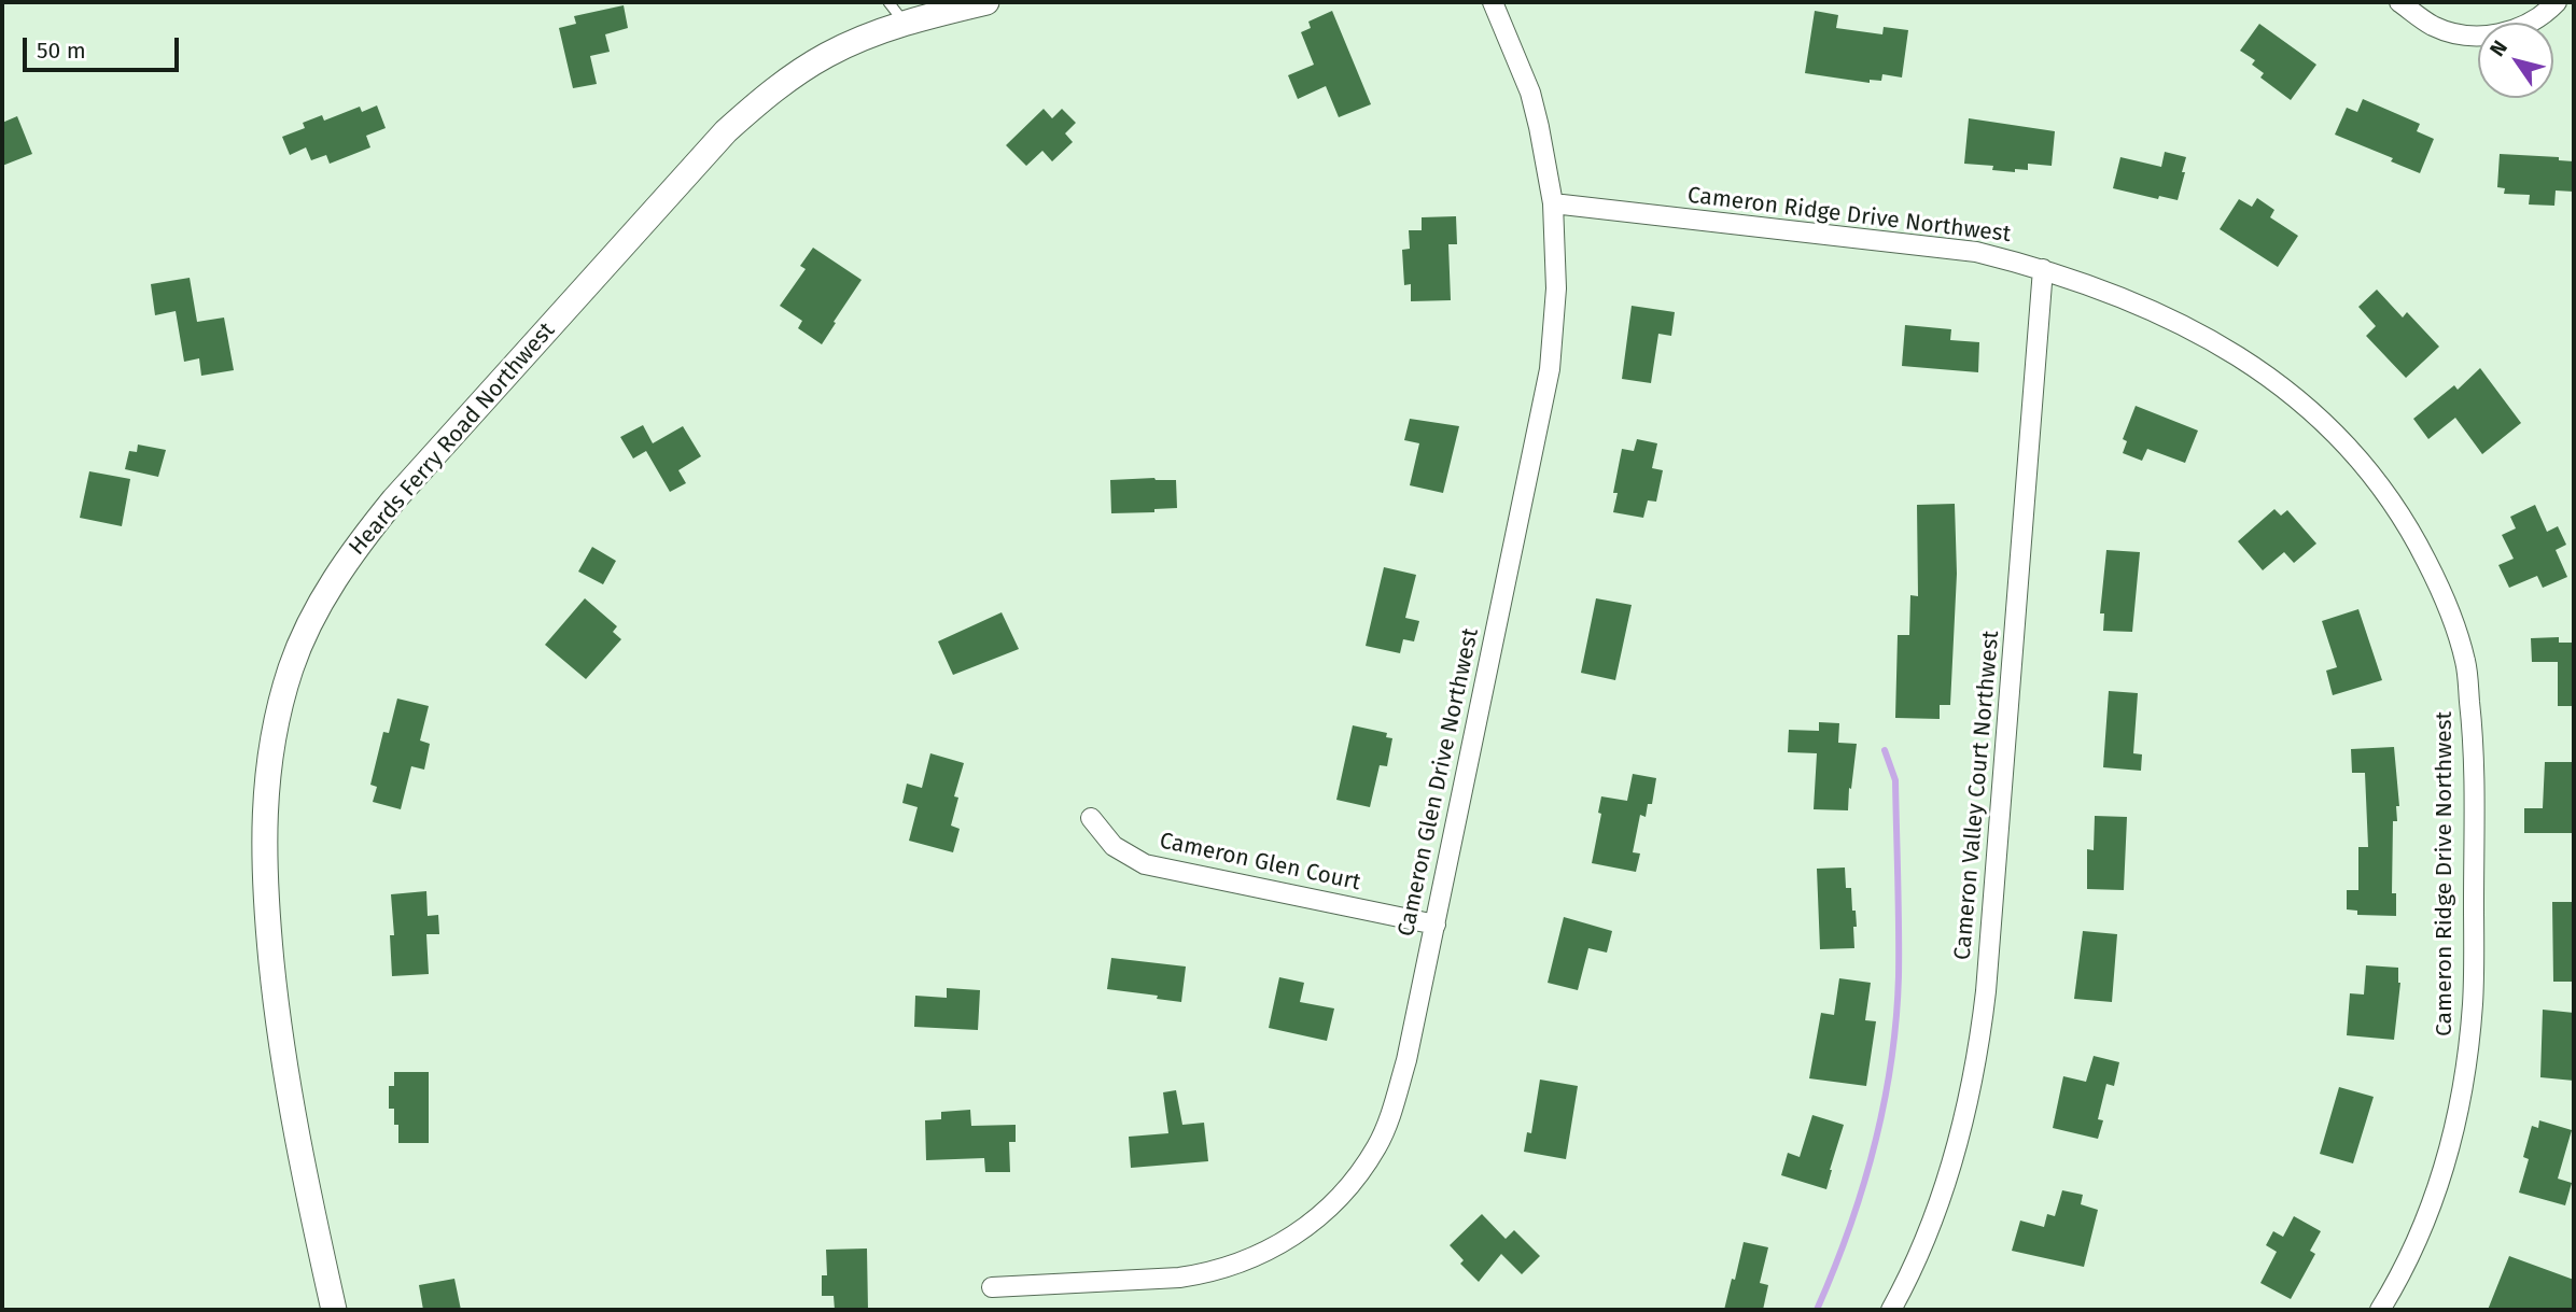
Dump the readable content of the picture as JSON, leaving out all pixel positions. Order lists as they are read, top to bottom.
{
  "streets": {
    "street": [
      "Cameron Ridge Drive Northwest",
      "Heards Ferry Road Northwest",
      "Cameron Glen Drive Northwest",
      "Cameron Valley Court Northwest",
      "Cameron Glen Court"
    ]
  },
  "crossings": [
    ["Cameron Ridge Drive Northwest", "Cameron Glen Drive Northwest"],
    ["Cameron Ridge Drive Northwest", "Cameron Valley Court Northwest"],
    ["Cameron Glen Drive Northwest", "Cameron Glen Court"]
  ],
  "scale_bar": "50 m",
  "north": "top left"
}
